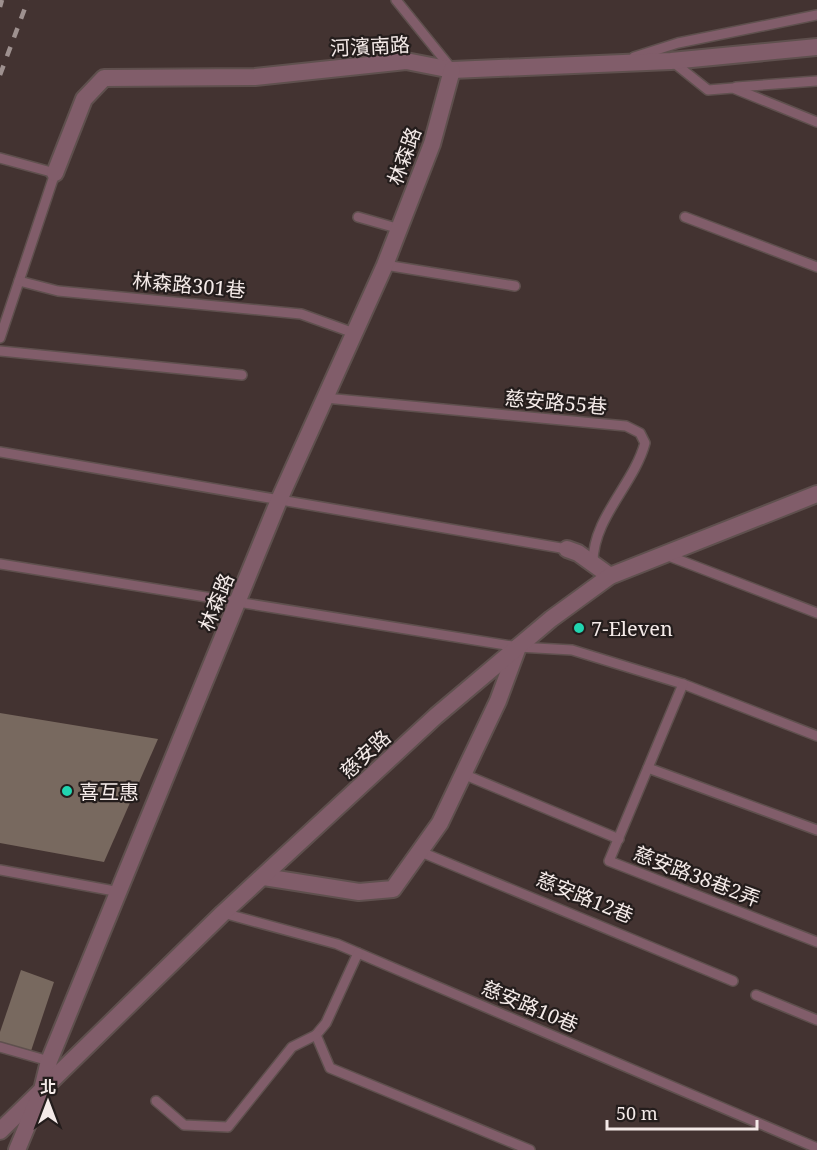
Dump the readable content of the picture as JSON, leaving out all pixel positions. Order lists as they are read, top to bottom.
{
  "streets": {
    "street": ["河濱南路", "林森路", "慈安路"],
    "lane": [
      "林森路301巷",
      "慈安路55巷",
      "慈安路38巷2弄",
      "慈安路12巷",
      "慈安路10巷"
    ]
  },
  "crossings": [
    ["河濱南路", "林森路"],
    ["林森路", "林森路301巷"],
    ["林森路", "慈安路55巷"],
    ["林森路", "慈安路"],
    ["慈安路", "慈安路10巷"]
  ],
  "places": ["7-Eleven", "喜互惠"],
  "scale_bar": "50 m",
  "north": "top"
}
